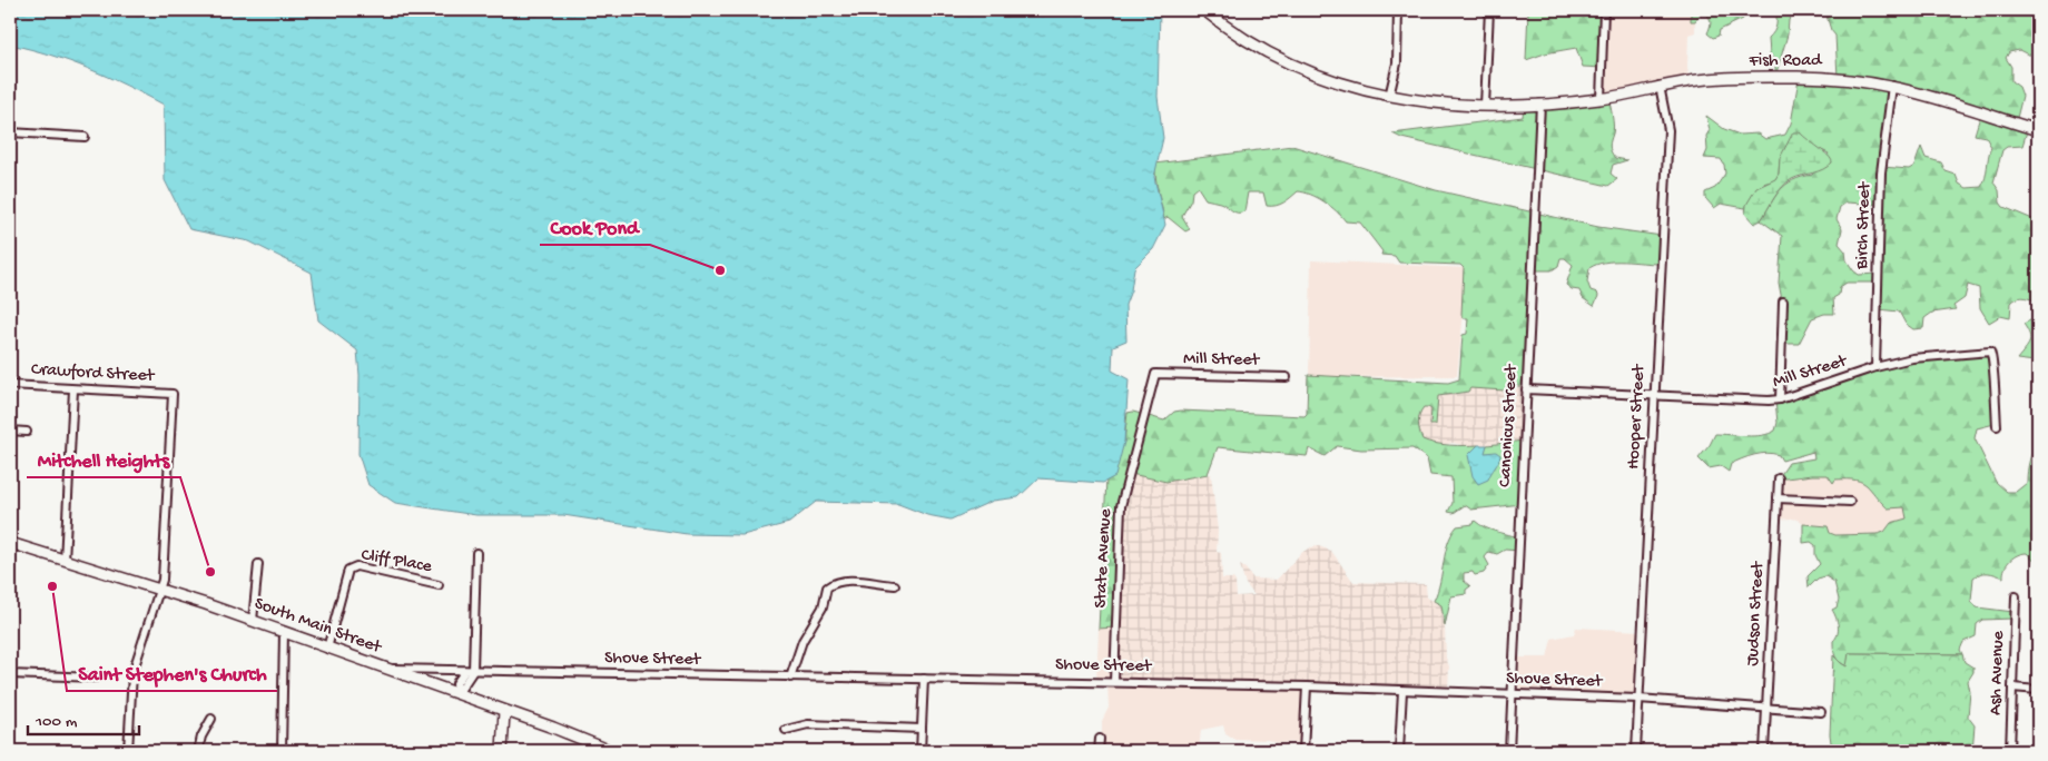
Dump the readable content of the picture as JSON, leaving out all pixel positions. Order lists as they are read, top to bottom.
{
  "streets": {
    "main road": ["Fish Road", "South Main Street"],
    "street": [
      "Birch Street",
      "Mill Street",
      "Crawford Street",
      "Hooper Street",
      "Canonicus Street",
      "State Avenue",
      "Cliff Place",
      "Judson Street",
      "Shove Street",
      "Ash Avenue"
    ]
  },
  "crossings": [
    ["Fish Road", "Birch Street"],
    ["Fish Road", "Hooper Street"],
    ["Fish Road", "Canonicus Street"],
    ["Birch Street", "Mill Street"],
    ["Mill Street", "Hooper Street"],
    ["Mill Street", "Canonicus Street"],
    ["Mill Street", "State Avenue"],
    ["Crawford Street", "South Main Street"],
    ["Hooper Street", "Shove Street"],
    ["Canonicus Street", "Shove Street"],
    ["State Avenue", "Shove Street"],
    ["Cliff Place", "South Main Street"],
    ["Judson Street", "Shove Street"],
    ["South Main Street", "Shove Street"]
  ],
  "places": ["Cook Pond", "Mitchell Heights", "Saint Stephen's Church"],
  "scale_bar": "100 m"
}
